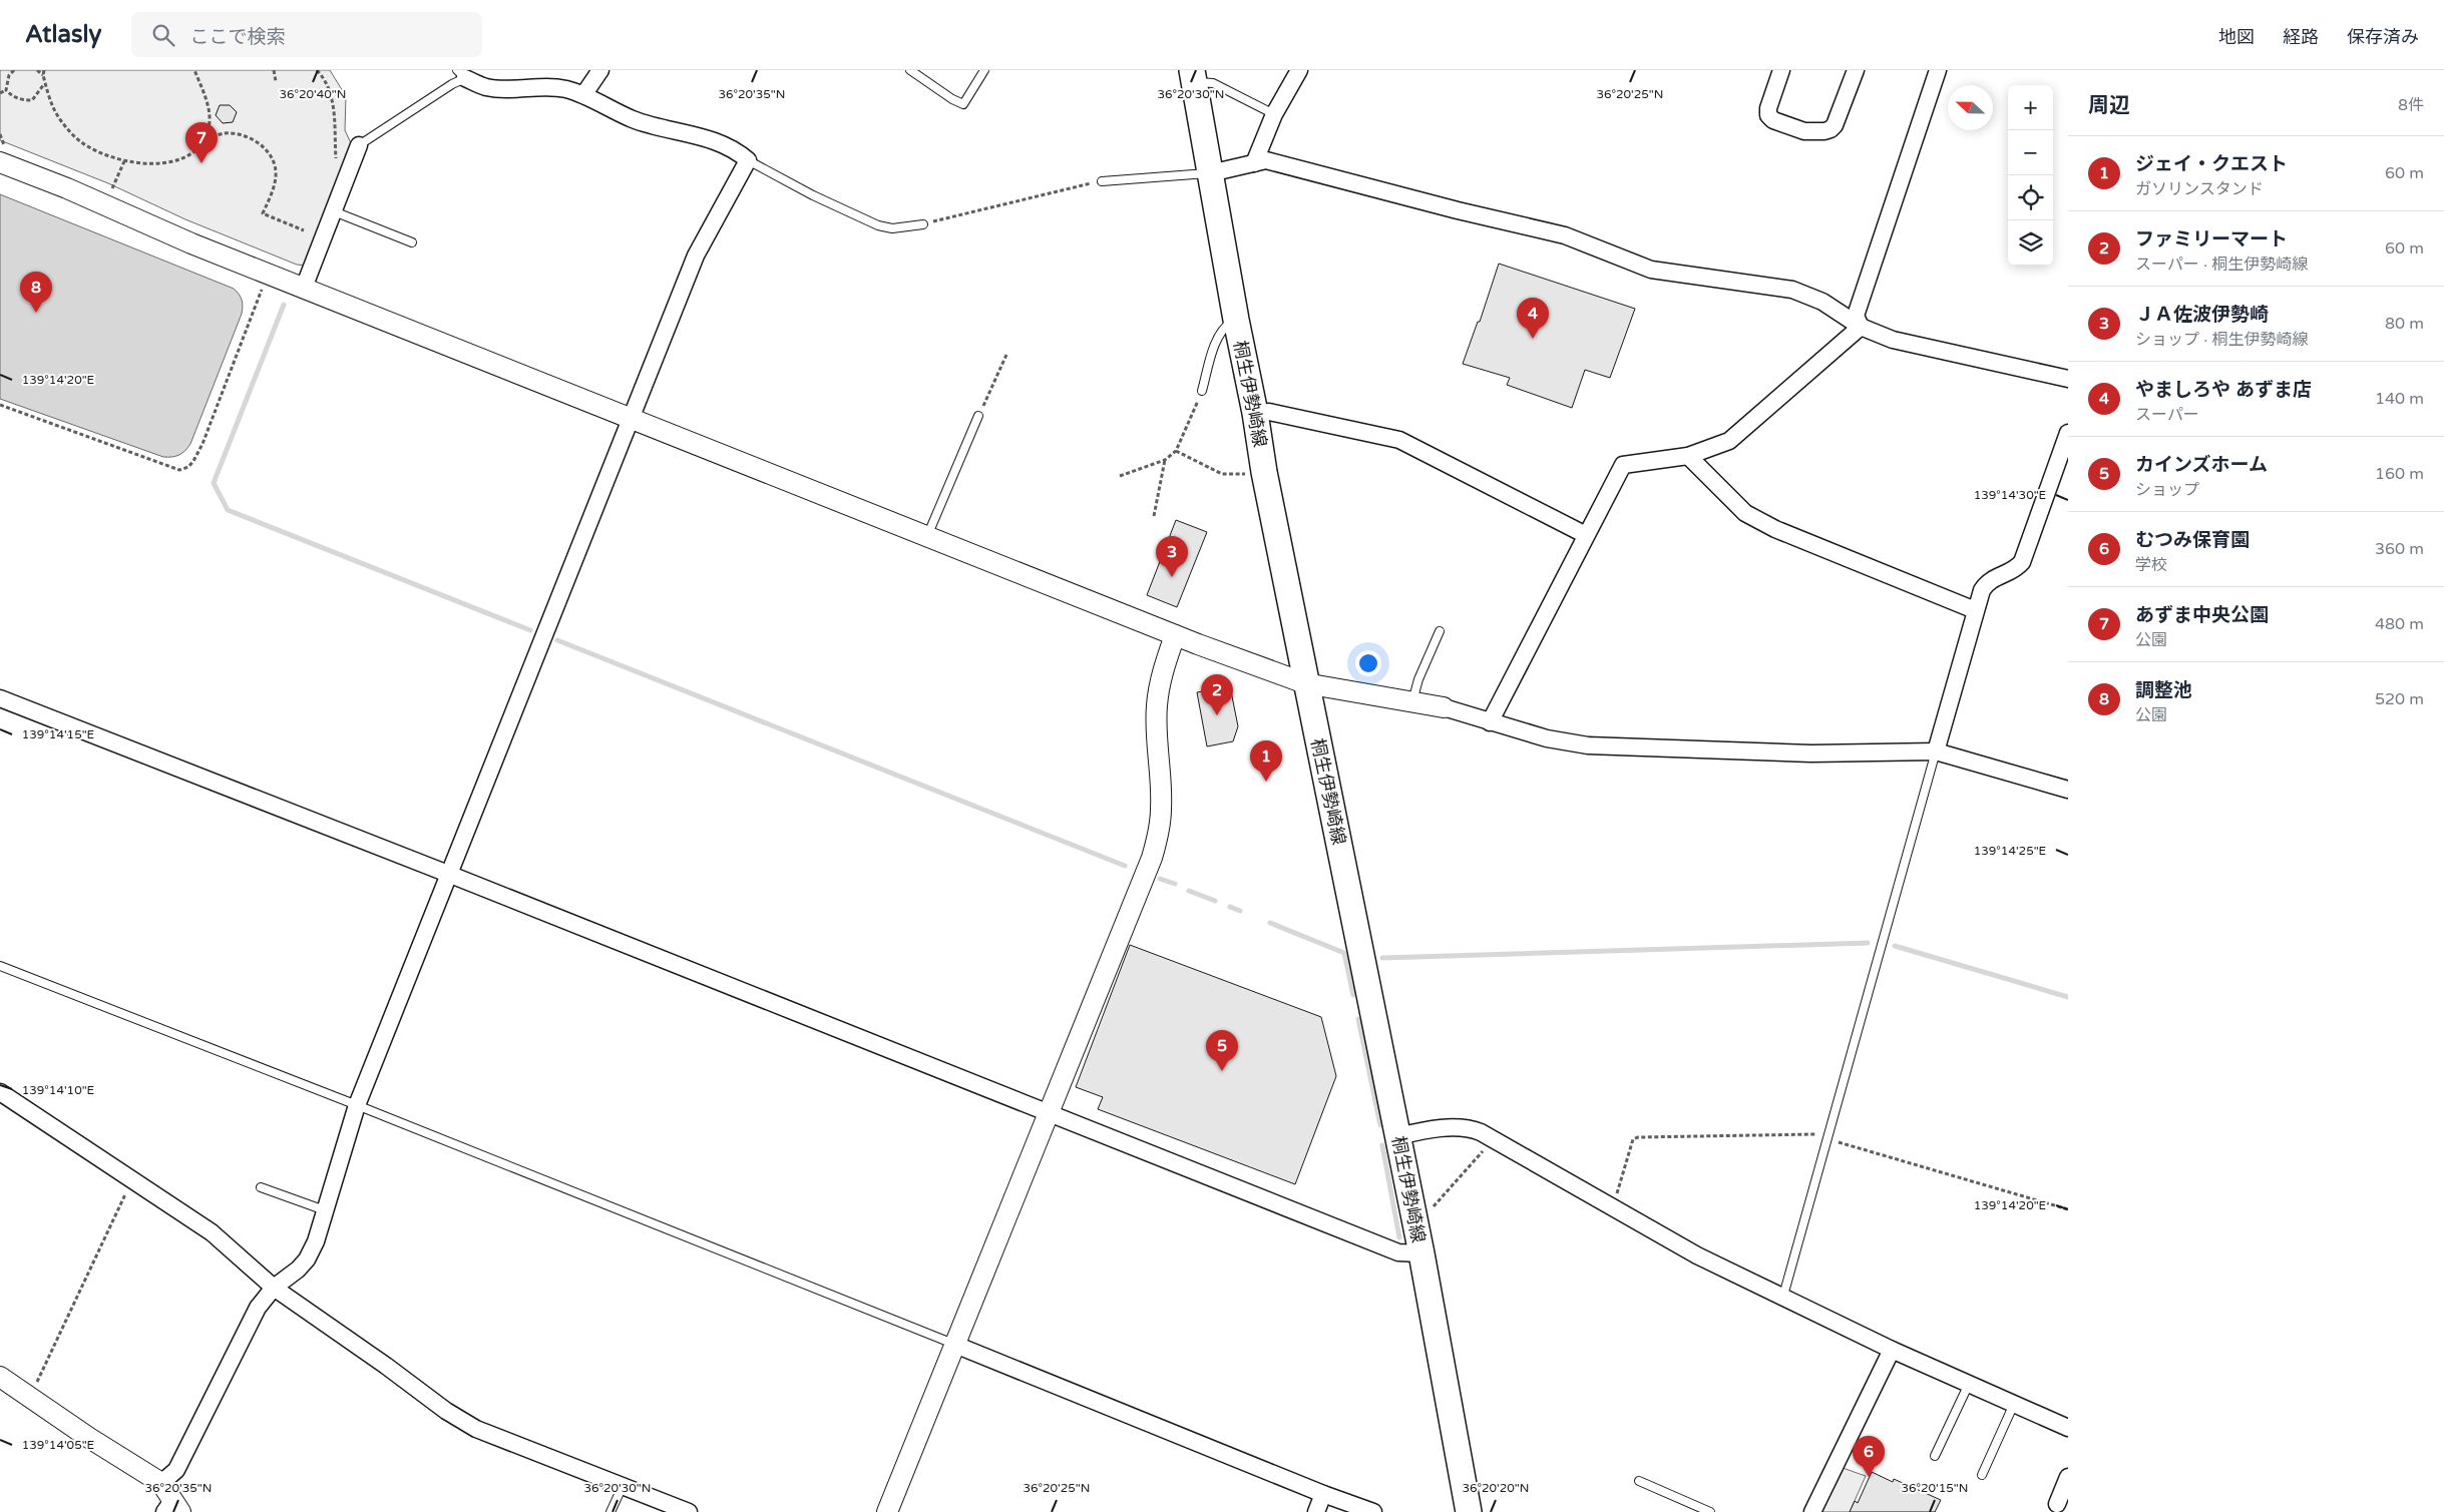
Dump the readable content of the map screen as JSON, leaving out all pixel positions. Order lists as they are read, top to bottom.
{
  "streets": {
    "main road": ["桐生伊勢崎線"]
  },
  "north": "left",
  "page": {
    "header": "Atlasly",
    "search": "ここで検索",
    "nav": ["地図", "経路", "保存済み"],
    "heading": ["周辺", "8件"],
    "map_buttons": ["+", "−"],
    "pins": [
      "7",
      "8",
      "4",
      "3",
      "2",
      "1",
      "5",
      "6"
    ],
    "list": [
      {
        "mark": "1",
        "name": "ジェイ・クエスト",
        "note": "ガソリンスタンド",
        "value": "60 m"
      },
      {
        "mark": "2",
        "name": "ファミリーマート",
        "note": "スーパー · 桐生伊勢崎線",
        "value": "60 m"
      },
      {
        "mark": "3",
        "name": "ＪＡ佐波伊勢崎",
        "note": "ショップ · 桐生伊勢崎線",
        "value": "80 m"
      },
      {
        "mark": "4",
        "name": "やましろや あずま店",
        "note": "スーパー",
        "value": "140 m"
      },
      {
        "mark": "5",
        "name": "カインズホーム",
        "note": "ショップ",
        "value": "160 m"
      },
      {
        "mark": "6",
        "name": "むつみ保育園",
        "note": "学校",
        "value": "360 m"
      },
      {
        "mark": "7",
        "name": "あずま中央公園",
        "note": "公園",
        "value": "480 m"
      },
      {
        "mark": "8",
        "name": "調整池",
        "note": "公園",
        "value": "520 m"
      }
    ]
  },
  "coordinates": [
    "36°20'40\"N",
    "36°20'35\"N",
    "36°20'30\"N",
    "36°20'25\"N",
    "139°14'20\"E",
    "139°14'30\"E",
    "139°14'15\"E",
    "139°14'25\"E",
    "139°14'10\"E",
    "139°14'05\"E",
    "36°20'20\"N",
    "36°20'15\"N"
  ]
}
